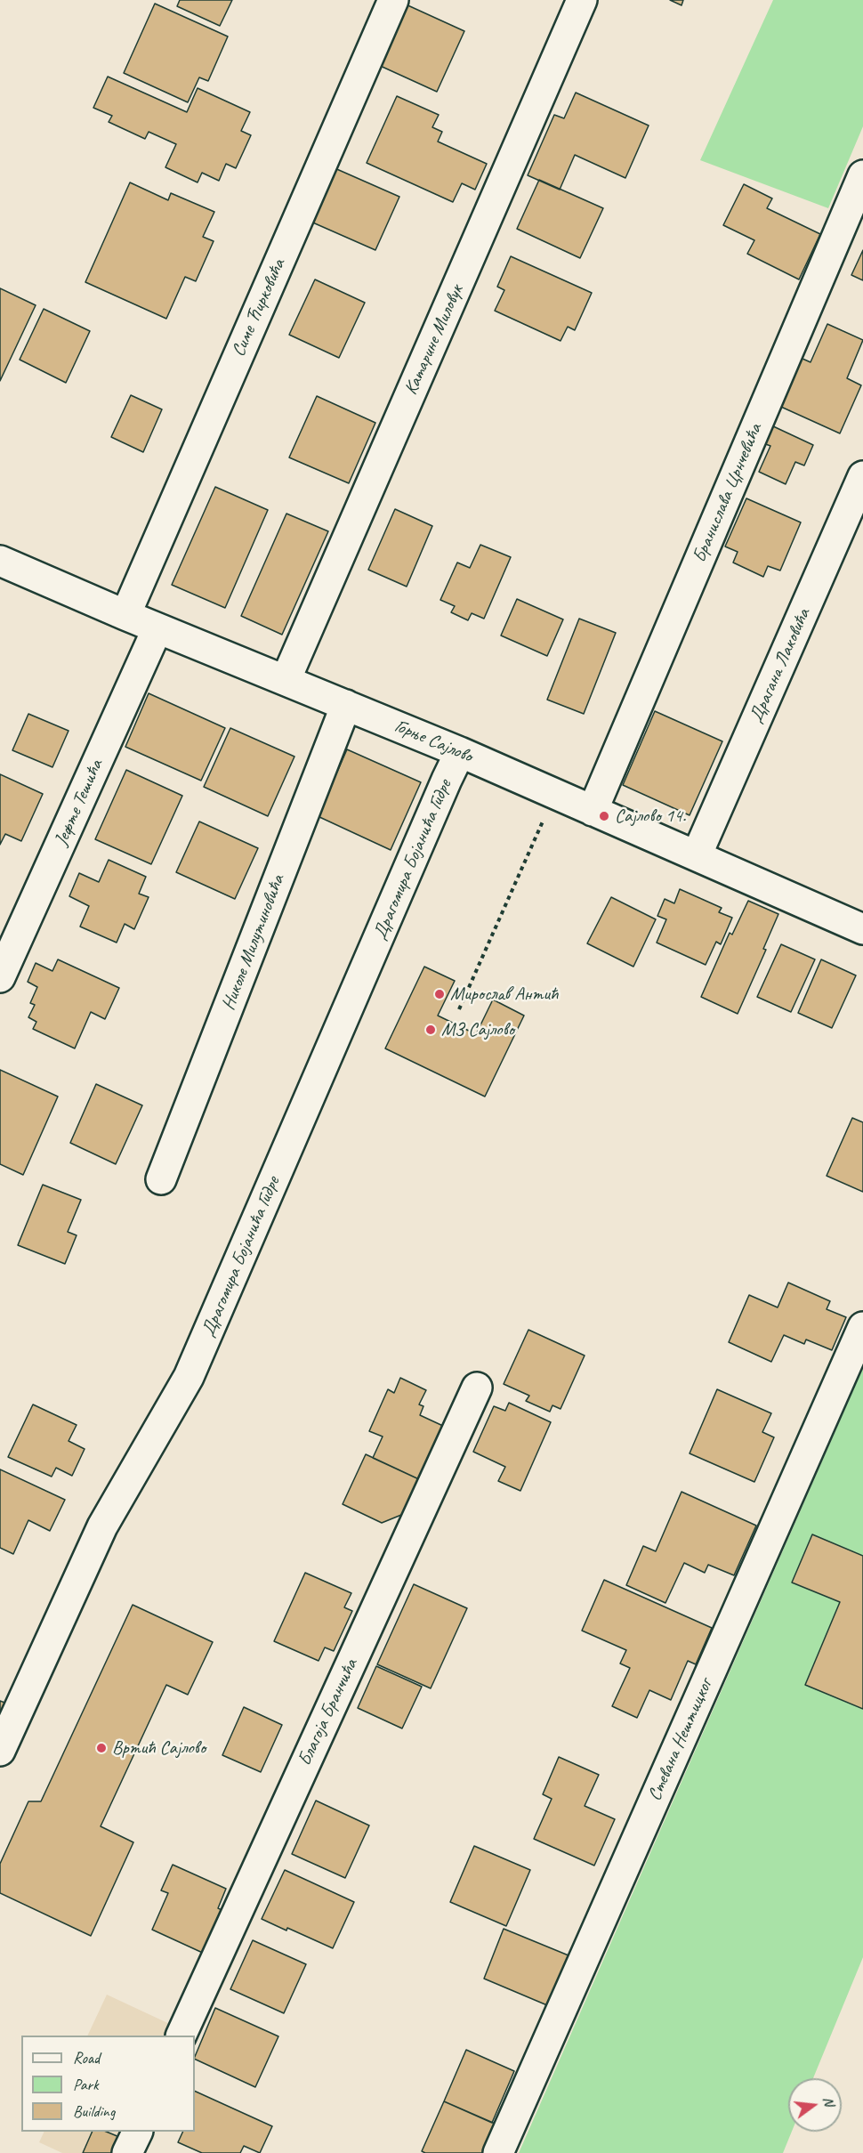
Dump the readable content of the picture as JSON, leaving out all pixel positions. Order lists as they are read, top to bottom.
{
  "streets": {
    "street": [
      "Симе Ћирковића",
      "Катарине Миловук",
      "Бранислава Црнчевића",
      "Драгана Лаковића",
      "Горње Сајлово",
      "Јефте Тешића",
      "Драгомира Бојанића Гидре",
      "Николе Милутиновића",
      "Благоја Бранчића",
      "Стевана Нештицког"
    ]
  },
  "crossings": [
    ["Симе Ћирковића", "Горње Сајлово"],
    ["Катарине Миловук", "Горње Сајлово"],
    ["Бранислава Црнчевића", "Горње Сајлово"],
    ["Драгана Лаковића", "Горње Сајлово"],
    ["Горње Сајлово", "Јефте Тешића"],
    ["Горње Сајлово", "Драгомира Бојанића Гидре"],
    ["Горње Сајлово", "Николе Милутиновића"]
  ],
  "places": [
    "Сајлово 14.",
    "Мирослав Антић",
    "МЗ Сајлово",
    "Вртић Сајлово"
  ],
  "legend": ["Road", "Park", "Building"],
  "north": "right"
}
